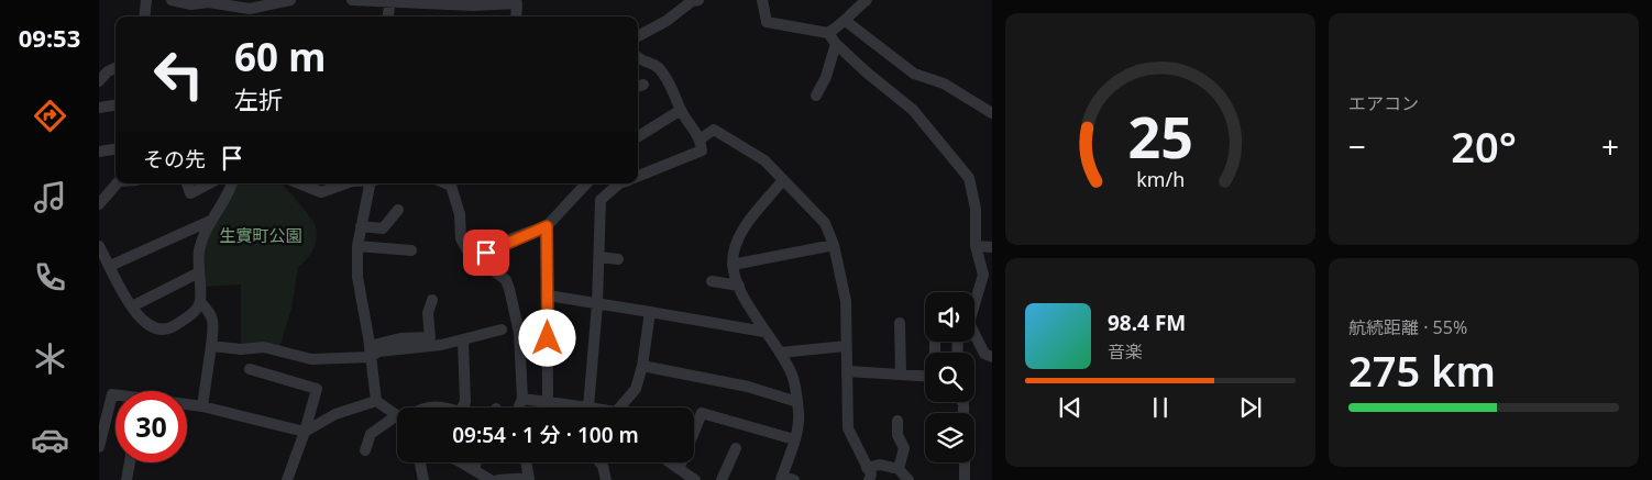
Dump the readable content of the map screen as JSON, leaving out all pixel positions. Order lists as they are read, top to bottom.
{
  "parks": ["生實町公園"],
  "page": {
    "tabs": "09:53",
    "tile": [
      "エアコン",
      ["航続距離 · 55%", "275 km"]
    ],
    "turn": ["60 m", "左折"],
    "heat": ["−", "20°", "+"],
    "then": "その先",
    "song": ["98.4 FM", "音楽"],
    "limit": "30",
    "trip": "09:54 · 1 分 · 100 m",
    "gauge": ["25", "km/h"]
  }
}
